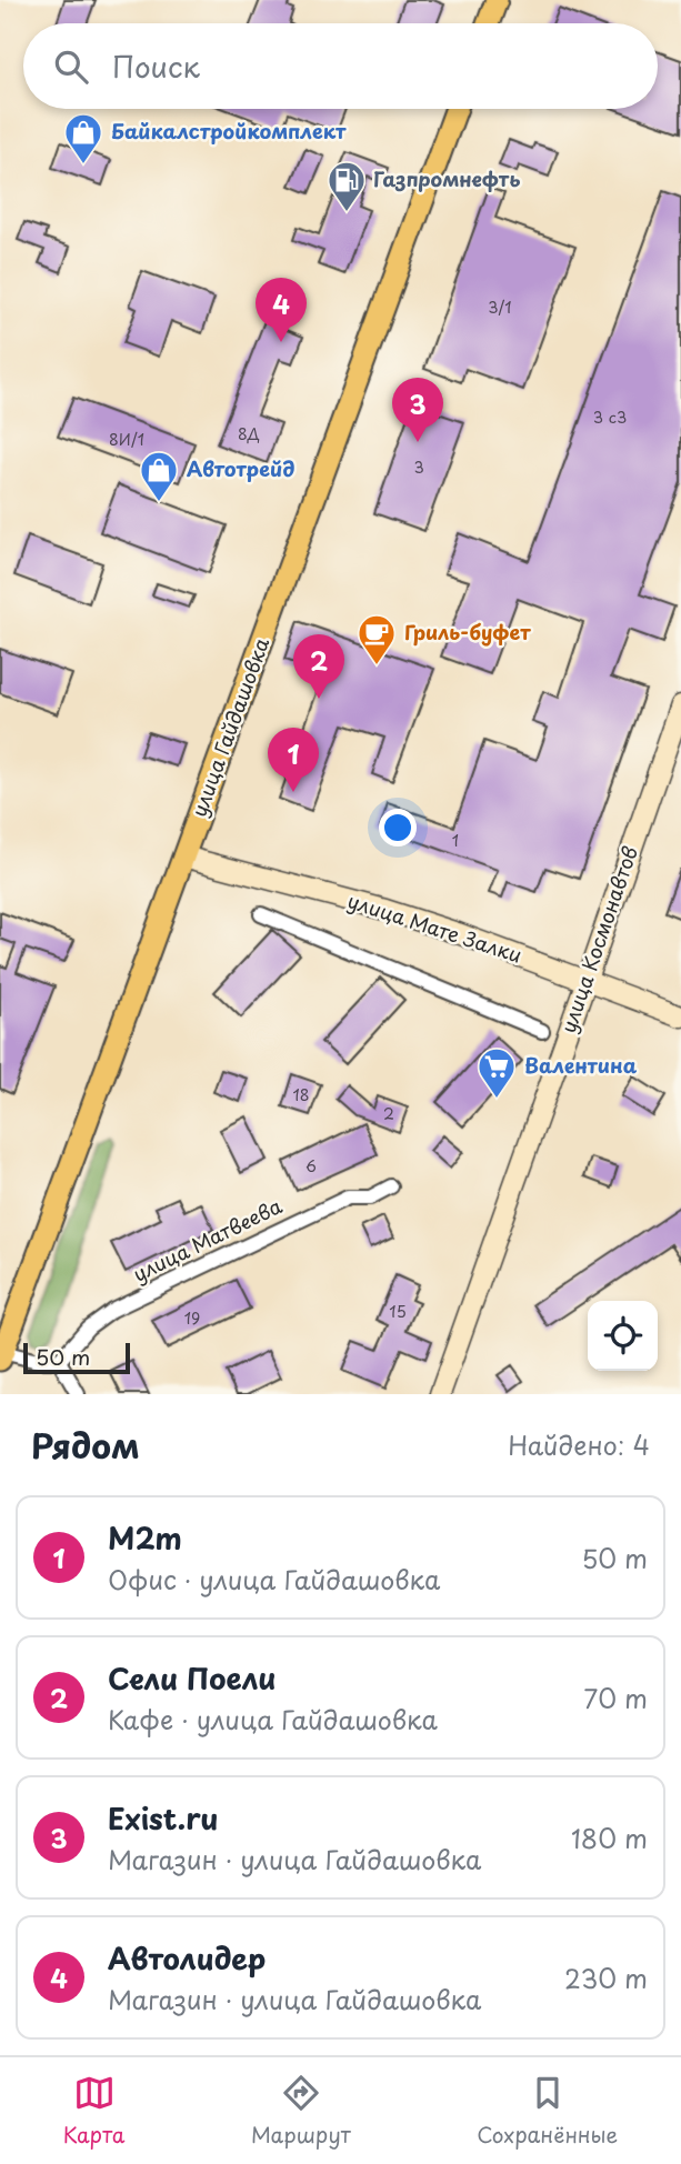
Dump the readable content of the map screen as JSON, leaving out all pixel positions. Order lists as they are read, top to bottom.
{
  "streets": {
    "main road": ["улица Гайдашовка"],
    "street": ["улица Мате Залки", "улица Космонавтов", "улица Матвеева"]
  },
  "crossings": [
    ["улица Гайдашовка", "улица Мате Залки"],
    ["улица Мате Залки", "улица Космонавтов"]
  ],
  "places": {
    "shop": ["Байкалстройкомплект", "Автотрейд"],
    "fuel station": ["Газпромнефть"],
    "cafe": ["Гриль-буфет"],
    "supermarket": ["Валентина"]
  },
  "house_numbers": [
    "3/1",
    "3 с3",
    "8Д",
    "8И/1",
    "3",
    "1",
    "18",
    "2",
    "6",
    "15",
    "19"
  ],
  "scale_bar": "50 m",
  "page": {
    "search": "Поиск",
    "pins": [
      "4",
      "3",
      "2",
      "1"
    ],
    "scale": "50 m",
    "heading": ["Рядом", "Найдено: 4"],
    "list": [
      {
        "mark": "1",
        "name": "М2m",
        "note": "Офис · улица Гайдашовка",
        "value": "50 m"
      },
      {
        "mark": "2",
        "name": "Сели Поели",
        "note": "Кафе · улица Гайдашовка",
        "value": "70 m"
      },
      {
        "mark": "3",
        "name": "Exist.ru",
        "note": "Магазин · улица Гайдашовка",
        "value": "180 m"
      },
      {
        "mark": "4",
        "name": "Автолидер",
        "note": "Магазин · улица Гайдашовка",
        "value": "230 m"
      }
    ],
    "nav": ["Карта", "Маршрут", "Сохранённые"]
  }
}
